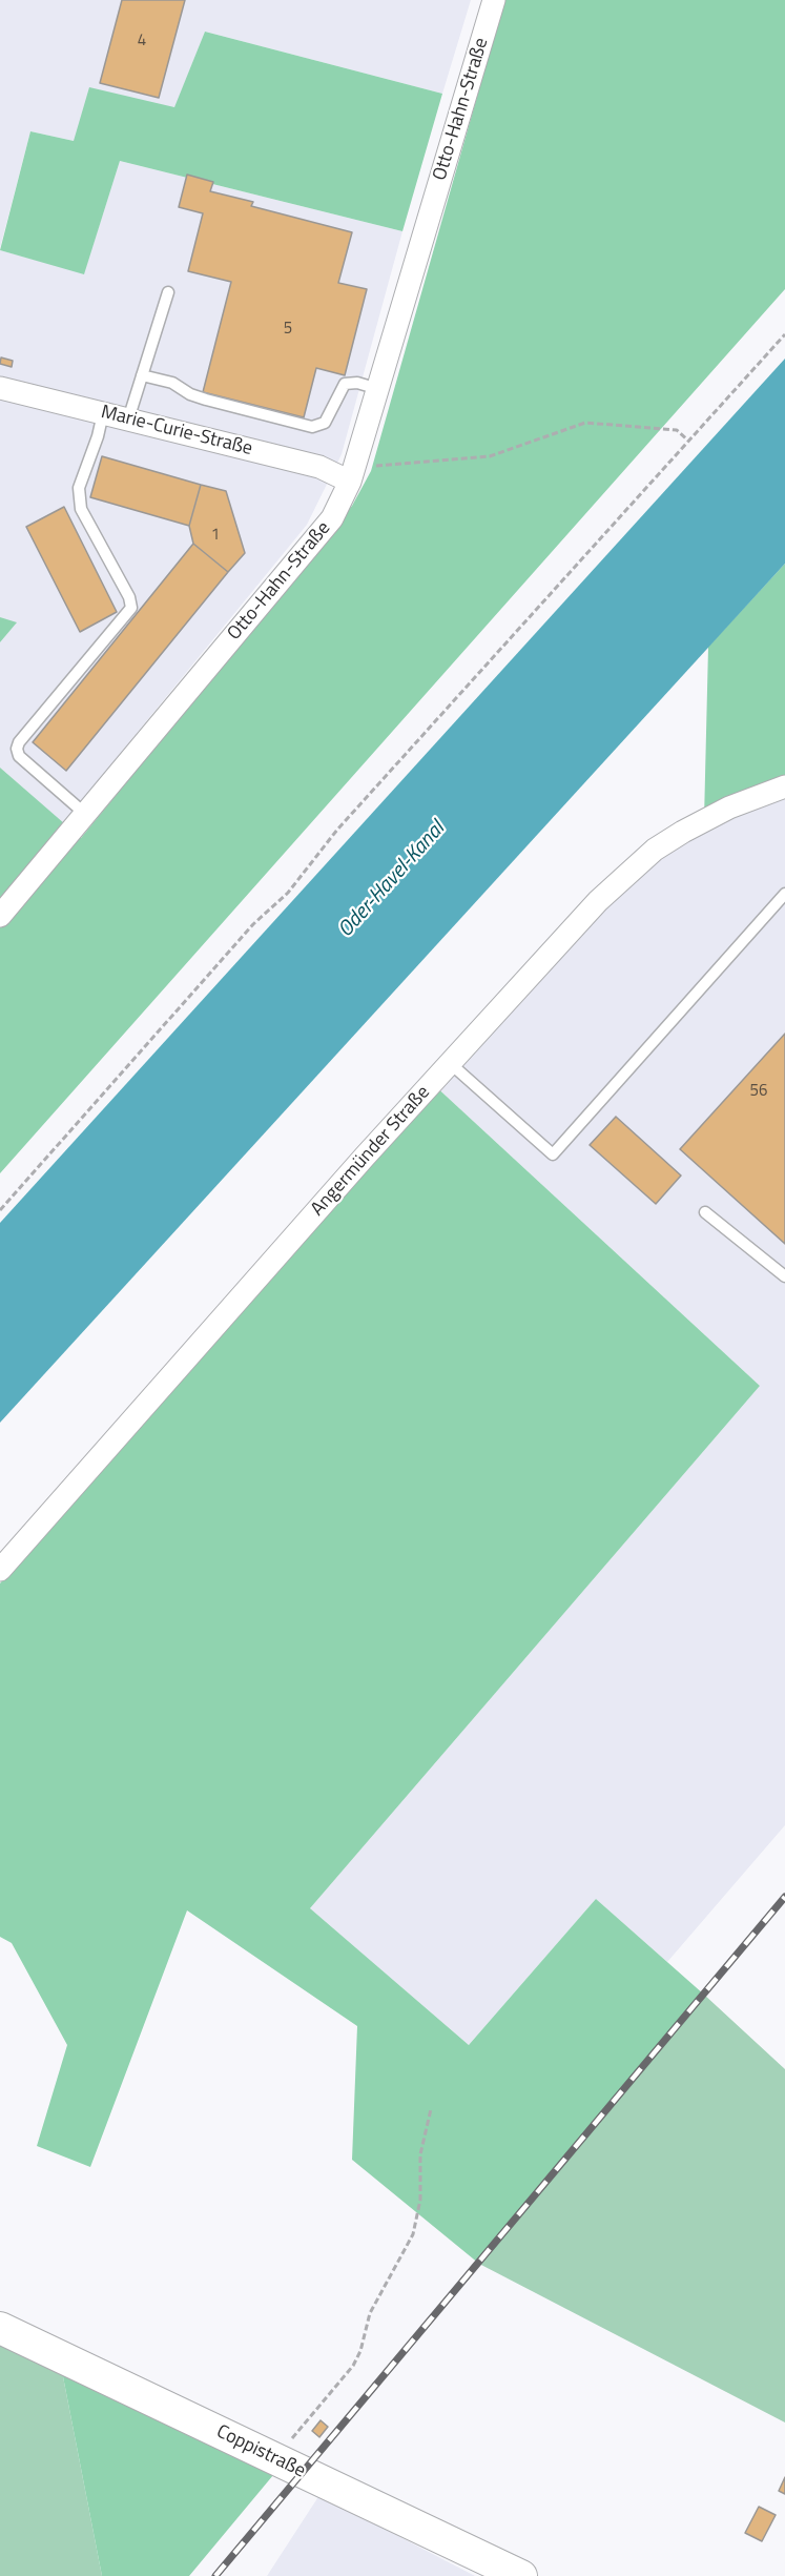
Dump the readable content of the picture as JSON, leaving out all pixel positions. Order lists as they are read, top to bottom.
{
  "streets": {
    "main road": ["Coppistraße"],
    "street": ["Otto-Hahn-Straße", "Marie-Curie-Straße", "Angermünder Straße"]
  },
  "crossings": [
    ["Otto-Hahn-Straße", "Marie-Curie-Straße"]
  ],
  "water": ["Oder-Havel-Kanal"],
  "house_numbers": [
    "4",
    "5",
    "1",
    "56"
  ]
}
